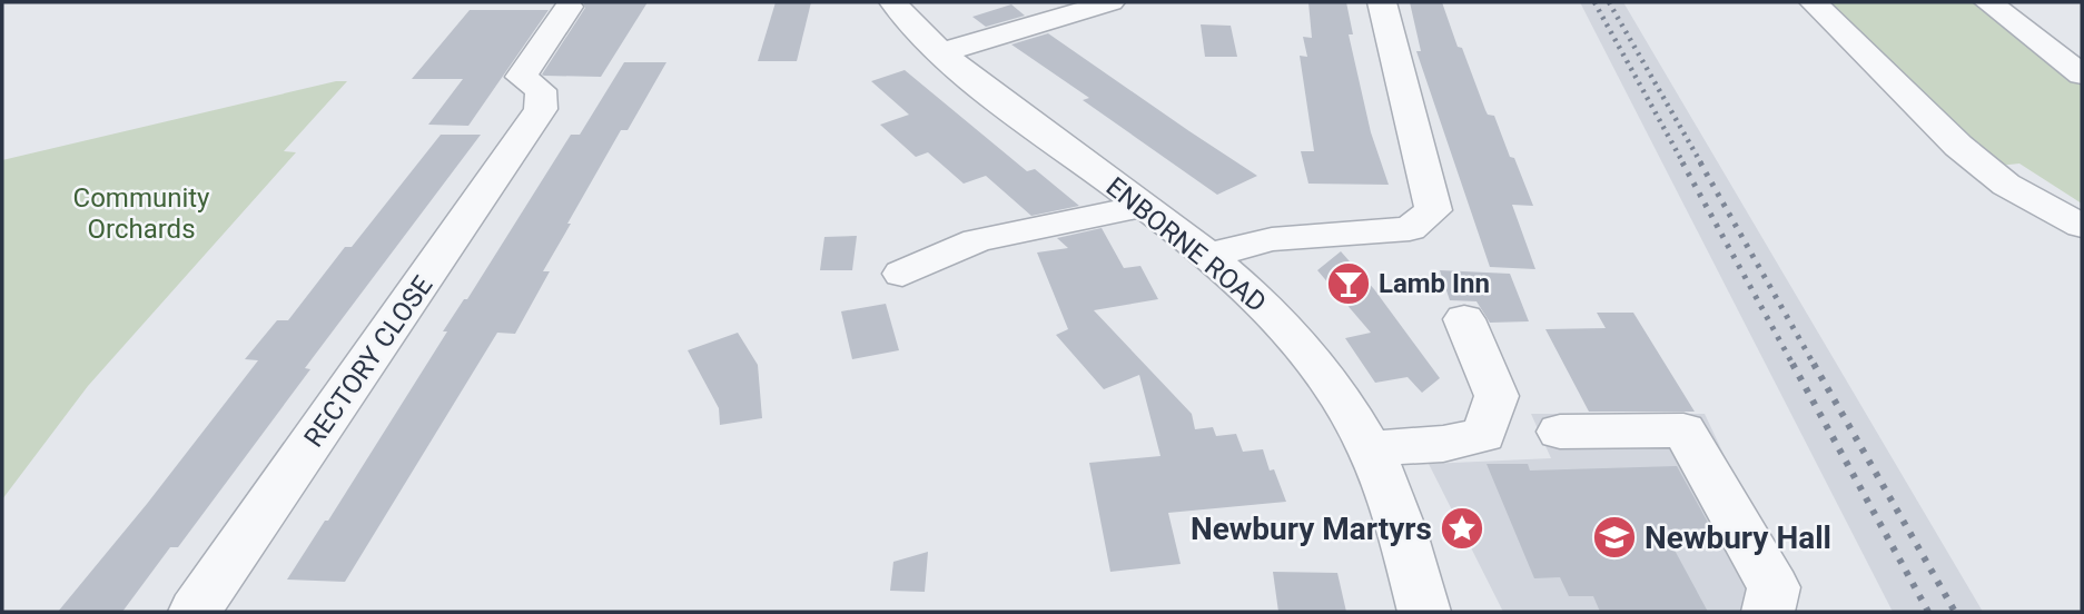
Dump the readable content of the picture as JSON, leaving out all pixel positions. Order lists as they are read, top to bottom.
{
  "streets": {
    "street": ["ENBORNE ROAD", "RECTORY CLOSE"]
  },
  "parks": ["Community Orchards"],
  "places": {
    "bar": ["Lamb Inn"],
    "place": ["Newbury Martyrs"],
    "school or university": ["Newbury Hall"]
  }
}
